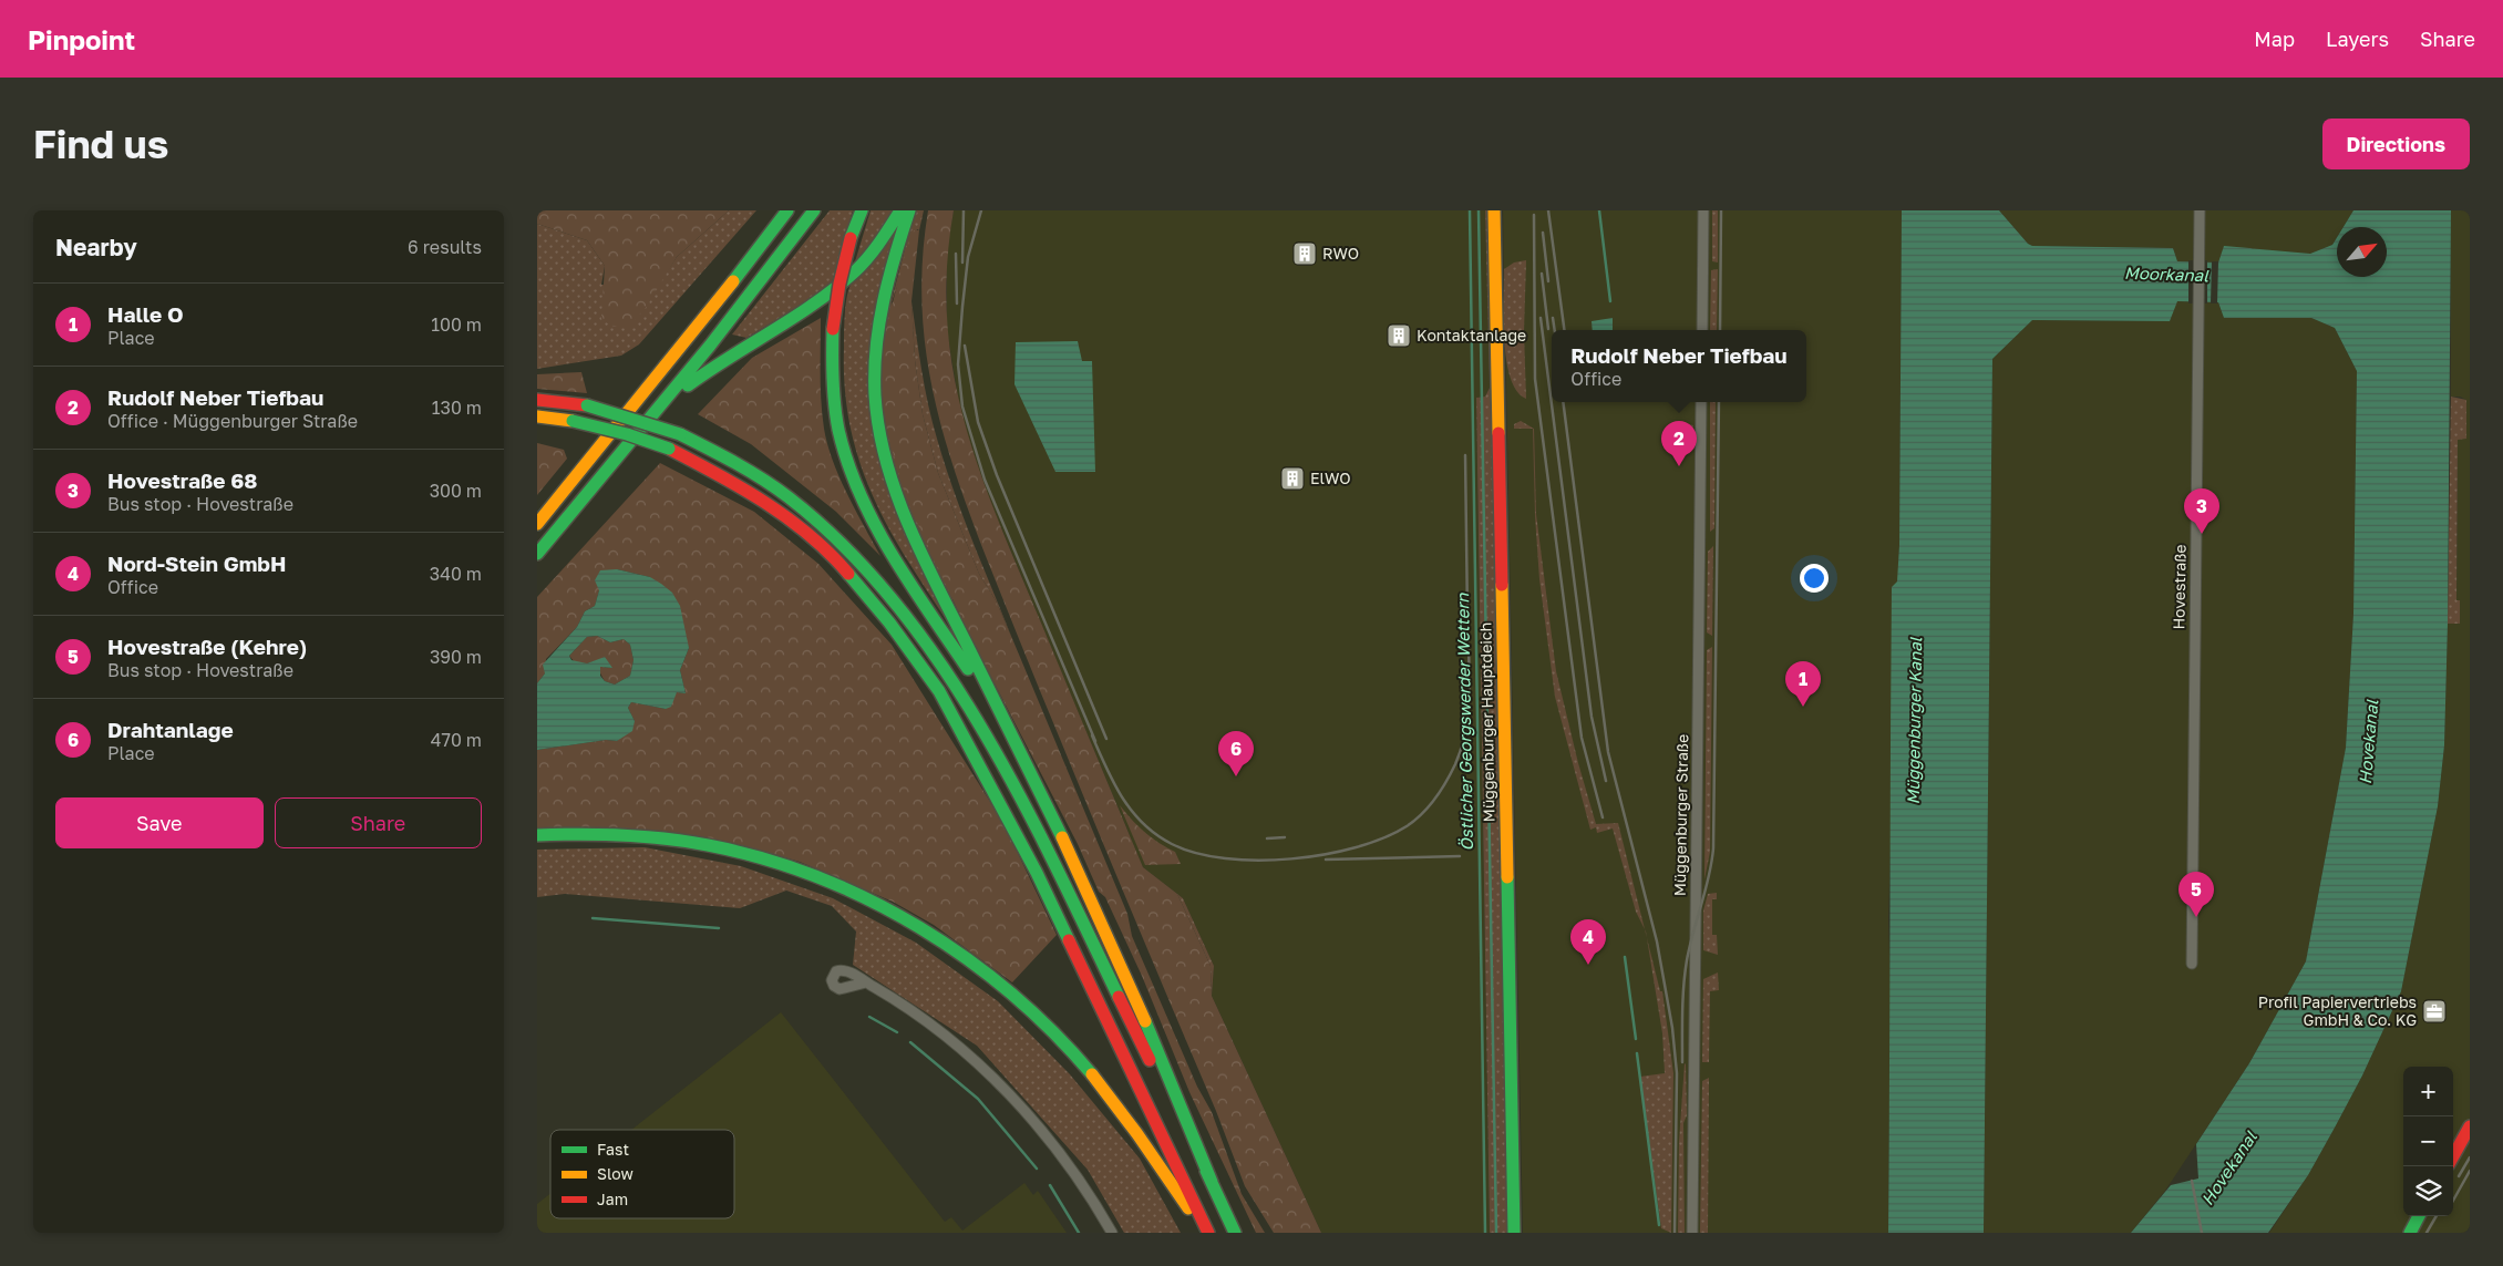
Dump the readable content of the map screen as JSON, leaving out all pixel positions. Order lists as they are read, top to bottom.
{
  "streets": {
    "main road": ["Müggenburger Hauptdeich"],
    "street": ["Hovestraße", "Müggenburger Straße"]
  },
  "water": [
    "Moorkanal",
    "Müggenburger Kanal",
    "Östlicher Georgswerder Wettern",
    "Hovekanal"
  ],
  "places": {
    "building": ["RWO", "Kontaktanlage", "ElWO"],
    "office": ["Profil Papiervertriebs GmbH & Co. KG"]
  },
  "legend": ["Fast", "Slow", "Jam"],
  "north": "top right",
  "page": {
    "header": "Pinpoint",
    "nav": ["Map", "Layers", "Share"],
    "buttons": [
      "Directions",
      ["Save", "Share"]
    ],
    "title": "Find us",
    "heading": ["Nearby", "6 results"],
    "list": [
      {
        "mark": "1",
        "name": "Halle O",
        "note": "Place",
        "value": "100 m"
      },
      {
        "mark": "2",
        "name": "Rudolf Neber Tiefbau",
        "note": "Office · Müggenburger Straße",
        "value": "130 m"
      },
      {
        "mark": "3",
        "name": "Hovestraße 68",
        "note": "Bus stop · Hovestraße",
        "value": "300 m"
      },
      {
        "mark": "4",
        "name": "Nord-Stein GmbH",
        "note": "Office",
        "value": "340 m"
      },
      {
        "mark": "5",
        "name": "Hovestraße (Kehre)",
        "note": "Bus stop · Hovestraße",
        "value": "390 m"
      },
      {
        "mark": "6",
        "name": "Drahtanlage",
        "note": "Place",
        "value": "470 m"
      }
    ],
    "popup": ["Rudolf Neber Tiefbau", "Office"],
    "pins": [
      "2",
      "3",
      "1",
      "6",
      "5",
      "4"
    ],
    "map_buttons": ["+", "−"]
  }
}
